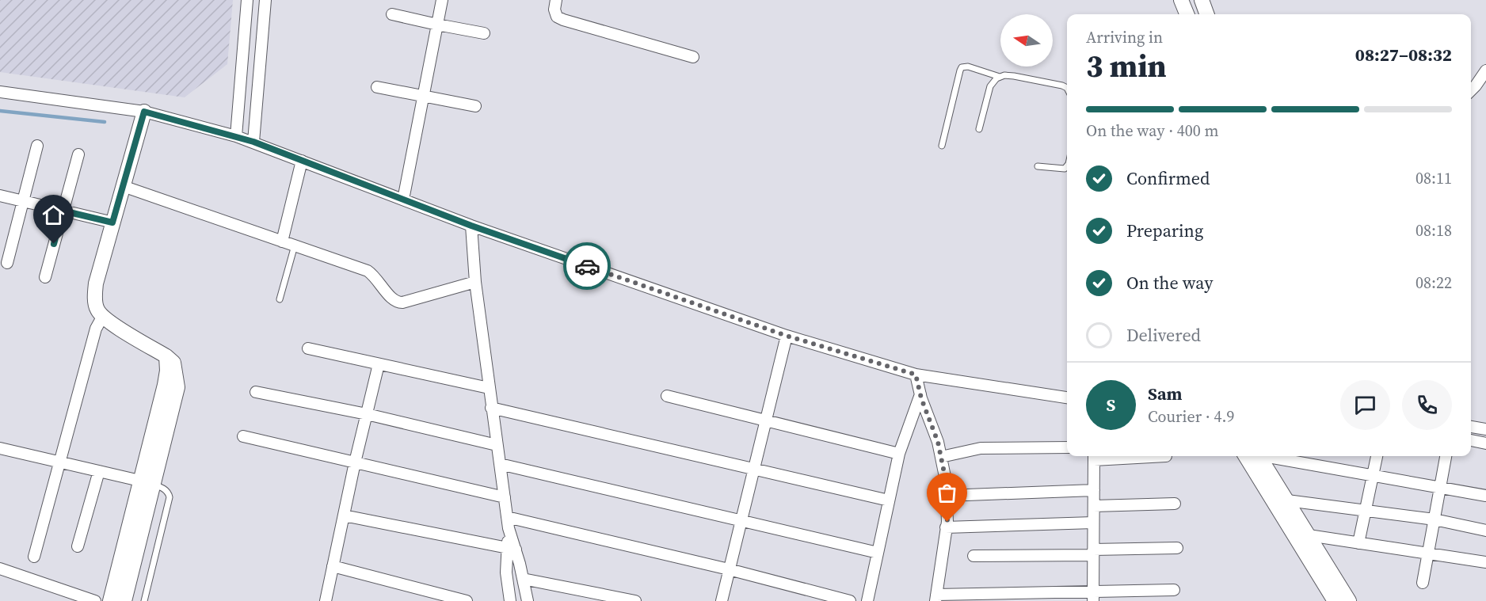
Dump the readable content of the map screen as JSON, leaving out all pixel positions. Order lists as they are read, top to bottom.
{
  "north": "left",
  "page": {
    "heading": ["3 min", "Arriving in", "08:27–08:32"],
    "panel": ["Sam", "Courier · 4.9"],
    "bar": "On the way · 400 m",
    "list": [
      ["Confirmed", "08:11"],
      ["Preparing", "08:18"],
      ["On the way", "08:22"],
      "Delivered"
    ],
    "round": "S"
  }
}
